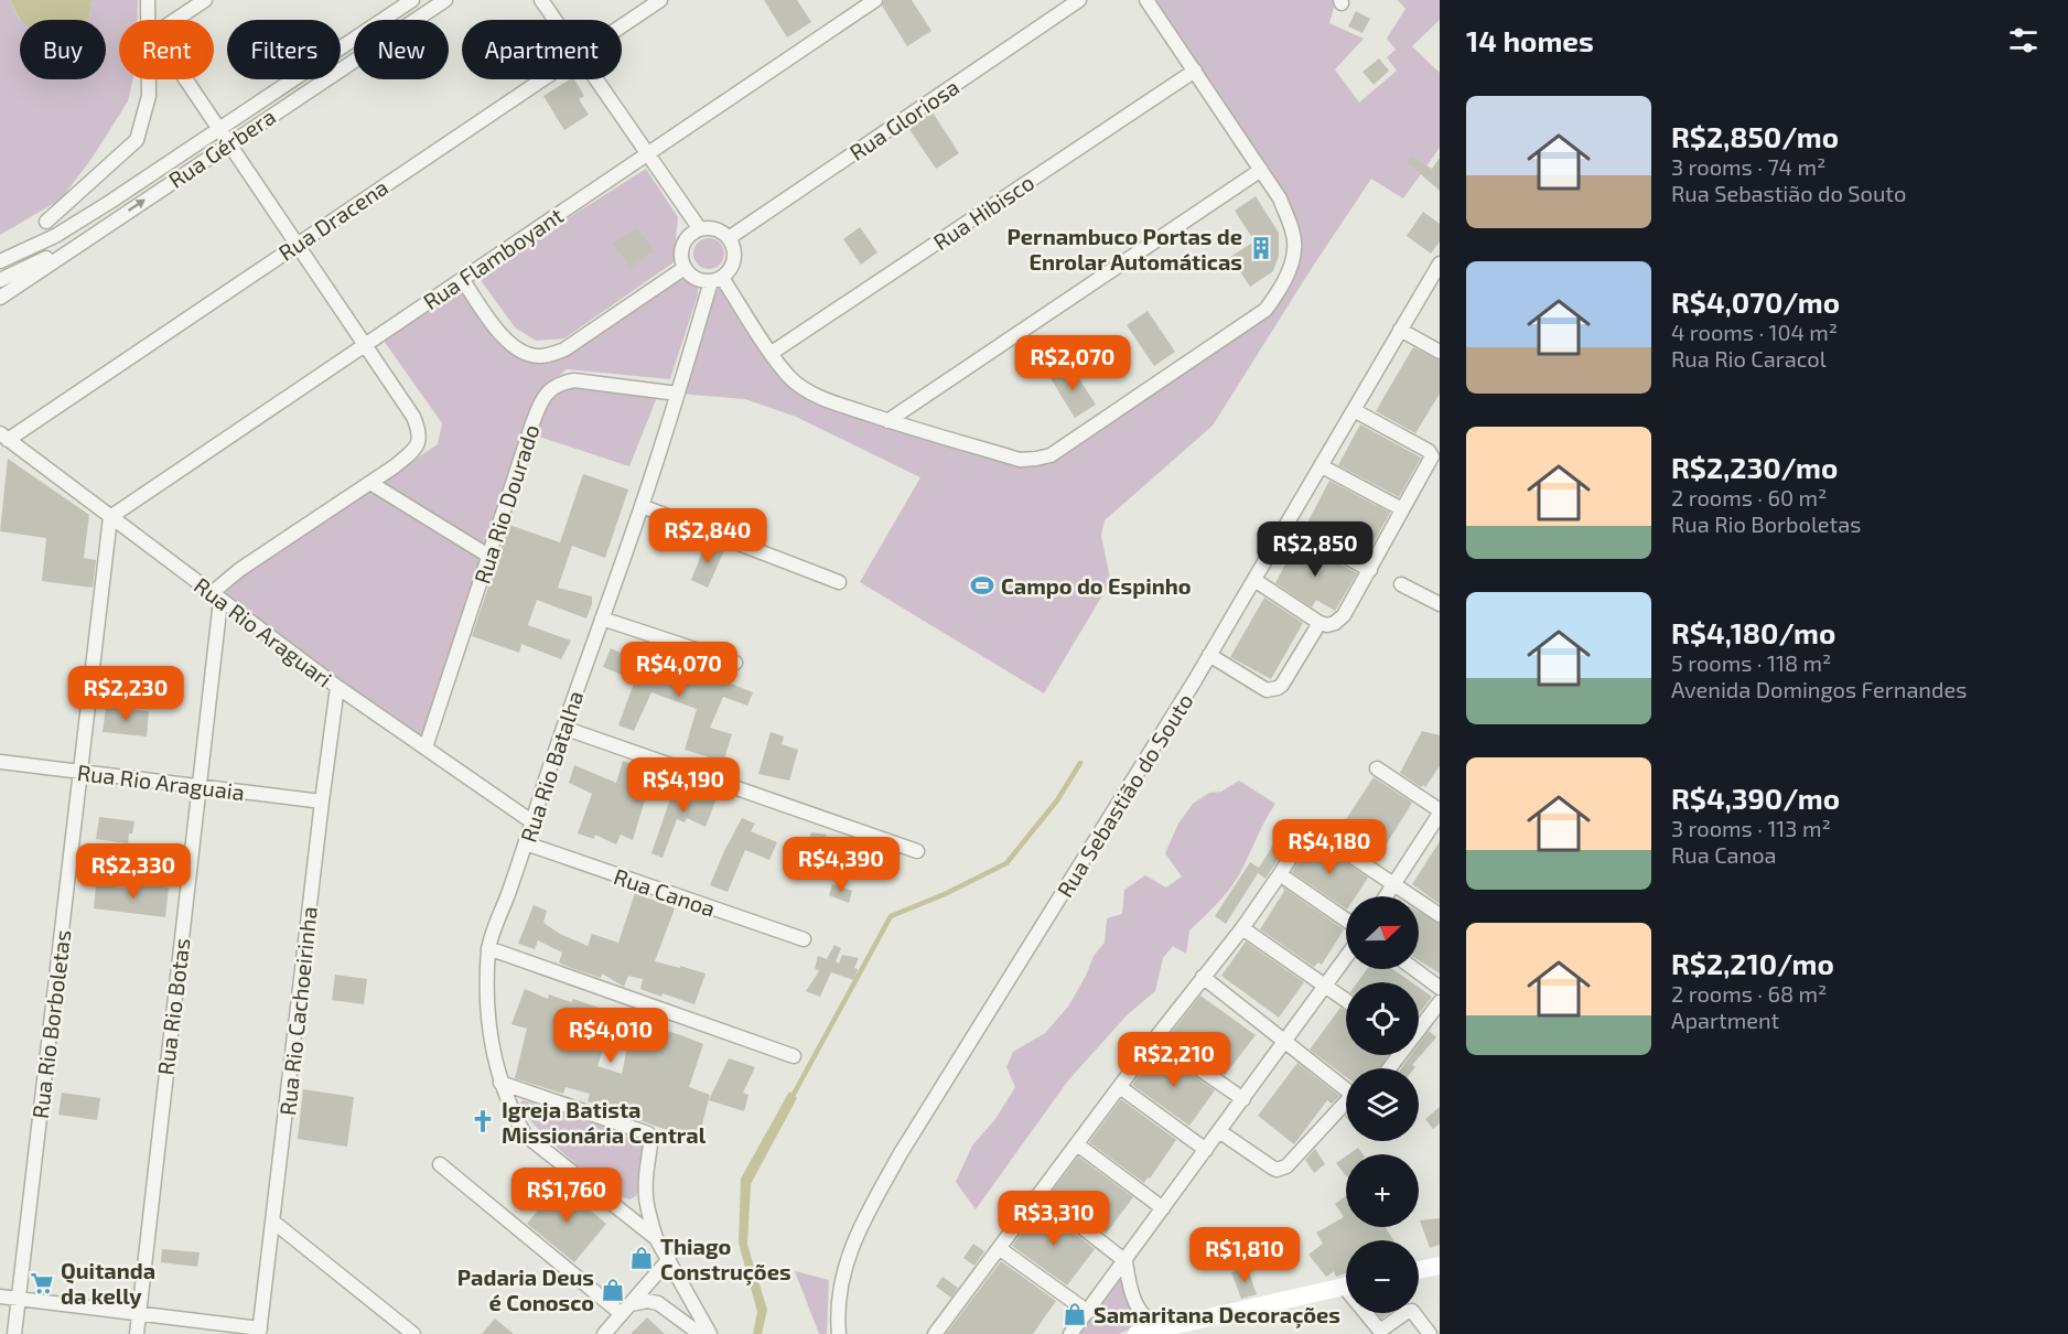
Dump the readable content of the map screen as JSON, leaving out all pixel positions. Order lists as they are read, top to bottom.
{
  "streets": {
    "street": [
      "Rua Gloriosa",
      "Rua Gérbera",
      "Rua Hibisco",
      "Rua Dracena",
      "Rua Flamboyant",
      "Rua Rio Dourado",
      "Rua Rio Araguari",
      "Rua Rio Batalha",
      "Rua Rio Araguaia",
      "Rua Sebastião do Souto",
      "Rua Canoa",
      "Rua Rio Botas",
      "Rua Rio Cachoeirinha",
      "Rua Rio Borboletas"
    ]
  },
  "crossings": [
    ["Rua Gloriosa", "Rua Rio Batalha"],
    ["Rua Dracena", "Rua Rio Araguari"],
    ["Rua Flamboyant", "Rua Rio Araguari"],
    ["Rua Flamboyant", "Rua Rio Borboletas"],
    ["Rua Rio Dourado", "Rua Rio Araguari"],
    ["Rua Rio Dourado", "Rua Rio Batalha"],
    ["Rua Rio Araguari", "Rua Rio Batalha"],
    ["Rua Rio Araguari", "Rua Rio Botas"],
    ["Rua Rio Araguari", "Rua Rio Cachoeirinha"],
    ["Rua Rio Araguari", "Rua Rio Borboletas"],
    ["Rua Rio Batalha", "Rua Canoa"],
    ["Rua Rio Araguaia", "Rua Rio Botas"],
    ["Rua Rio Araguaia", "Rua Rio Cachoeirinha"],
    ["Rua Rio Araguaia", "Rua Rio Borboletas"]
  ],
  "places": {
    "building": ["Pernambuco Portas de Enrolar Automáticas"],
    "sports": ["Campo do Espinho"],
    "church": ["Igreja Batista Missionária Central"],
    "shop": ["Thiago Construções", "Padaria Deus é Conosco", "Samaritana Decorações"],
    "supermarket": ["Quitanda da kelly"]
  },
  "north": "right",
  "page": {
    "heading": "14 homes",
    "chip": [
      "Buy",
      "Rent",
      "Filters",
      "New",
      "Apartment"
    ],
    "list": [
      {
        "name": "R$2,850/mo",
        "note": "3 rooms · 74 m² · Rua Sebastião do Souto"
      },
      {
        "name": "R$4,070/mo",
        "note": "4 rooms · 104 m² · Rua Rio Caracol"
      },
      {
        "name": "R$2,230/mo",
        "note": "2 rooms · 60 m² · Rua Rio Borboletas"
      },
      {
        "name": "R$4,180/mo",
        "note": "5 rooms · 118 m² · Avenida Domingos Fernandes"
      },
      {
        "name": "R$4,390/mo",
        "note": "3 rooms · 113 m² · Rua Canoa"
      },
      {
        "name": "R$2,210/mo",
        "note": "2 rooms · 68 m² · Apartment"
      }
    ],
    "price": [
      "R$2,070",
      "R$2,840",
      "R$2,850",
      "R$4,070",
      "R$2,230",
      "R$4,190",
      "R$4,180",
      "R$4,390",
      "R$2,330",
      "R$4,010",
      "R$2,210",
      "R$1,760",
      "R$3,310",
      "R$1,810"
    ],
    "map_buttons": ["+", "−"]
  }
}
